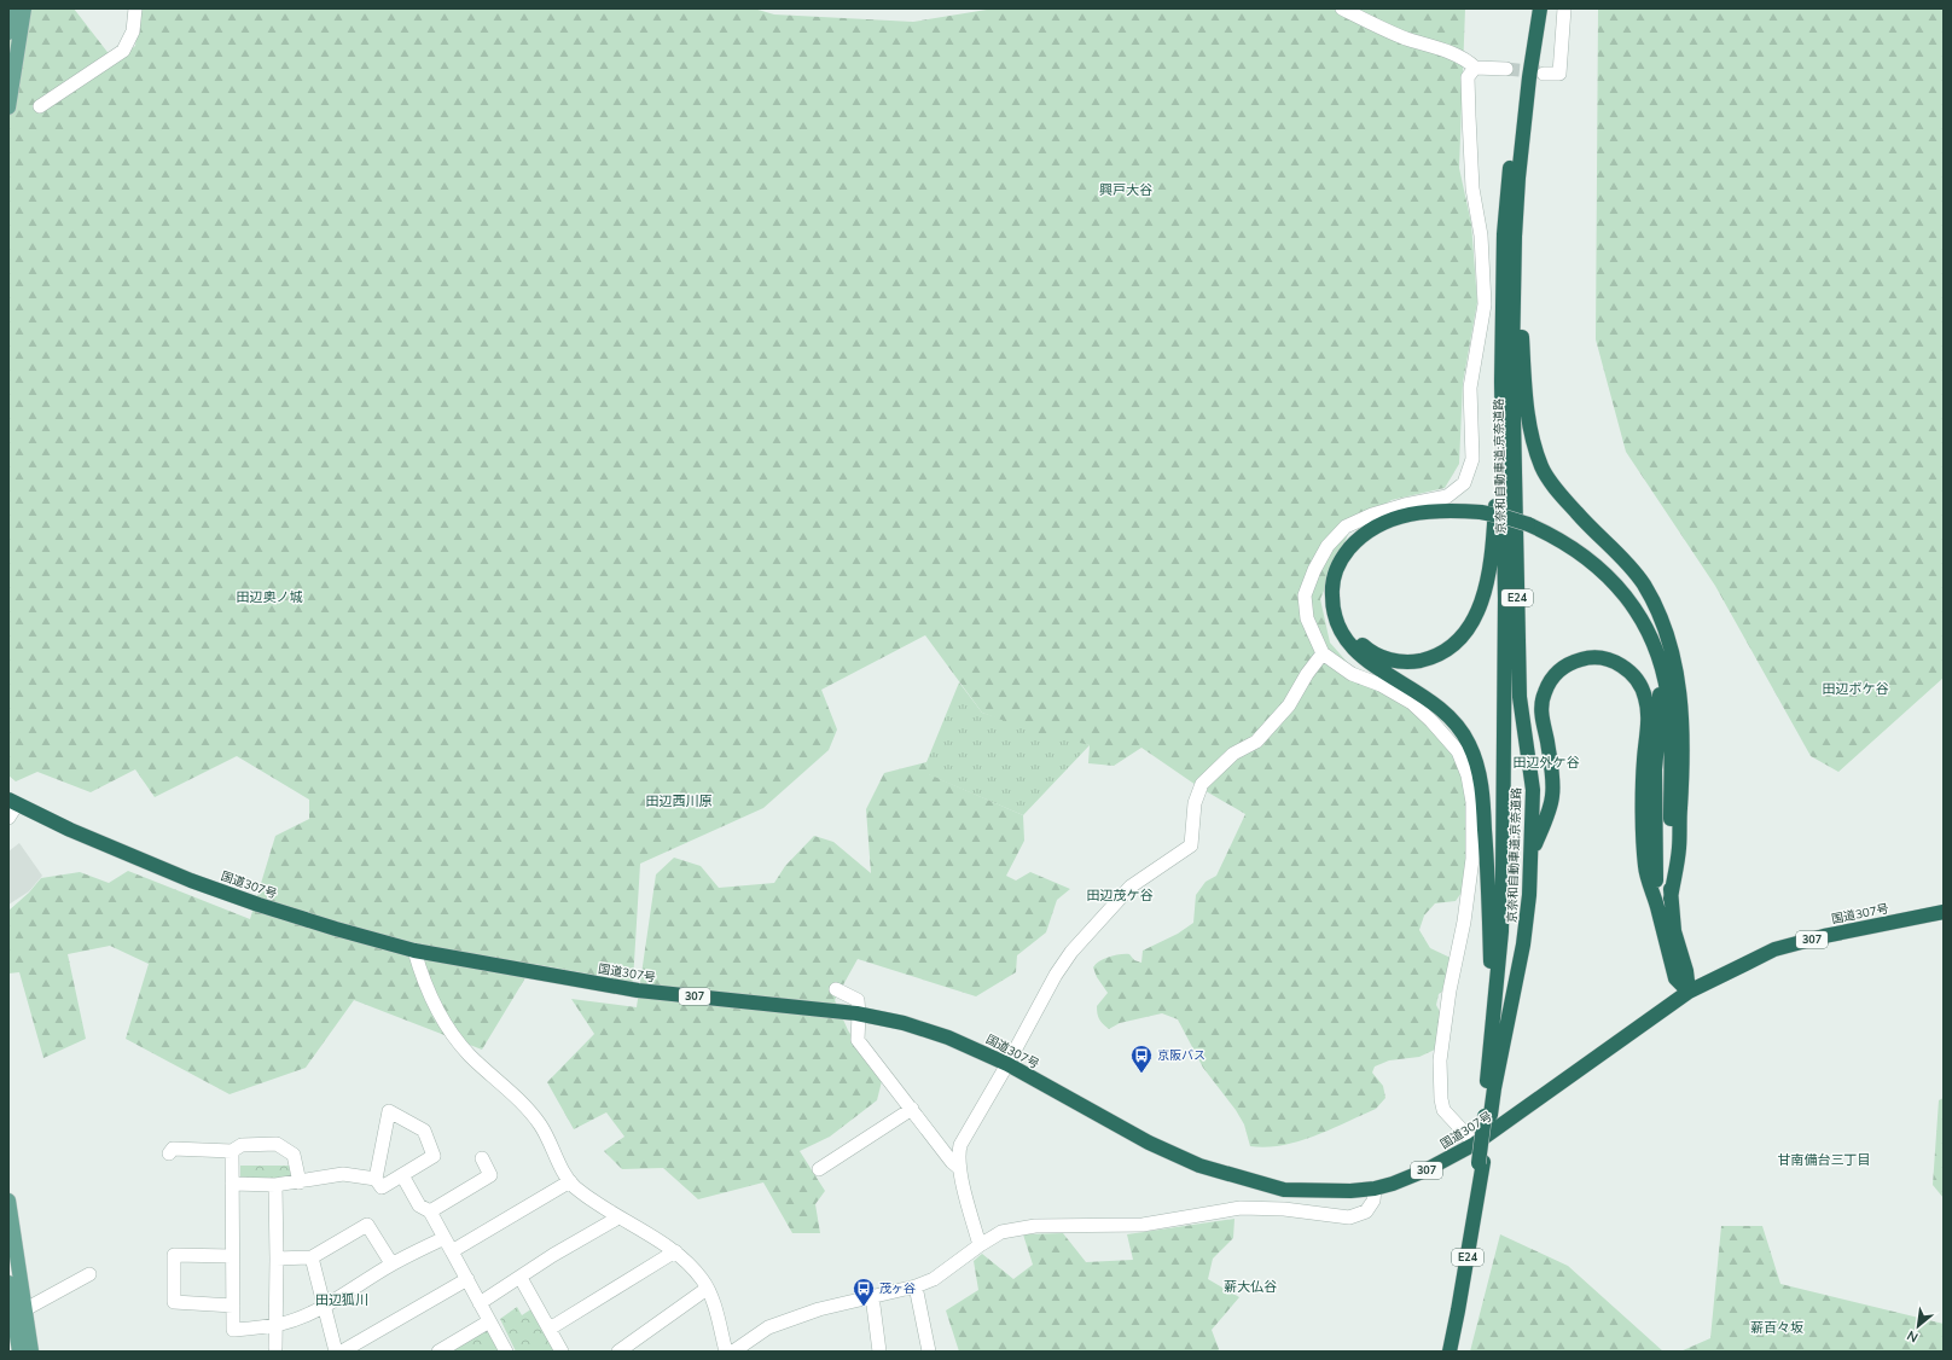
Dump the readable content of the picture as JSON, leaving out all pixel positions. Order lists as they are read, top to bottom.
{
  "streets": {
    "highway": [
      "京奈和自動車道;京奈道路",
      "E24",
      "国道307号",
      "307"
    ]
  },
  "districts": [
    "興戸大谷",
    "田辺奥ノ城",
    "田辺ボケ谷",
    "田辺外ケ谷",
    "田辺西川原",
    "田辺茂ケ谷",
    "甘南備台三丁目",
    "薪大仏谷",
    "田辺狐川",
    "薪百々坂"
  ],
  "places": {
    "bus stop": ["京阪バス", "茂ヶ谷"]
  },
  "north": "bottom left"
}
